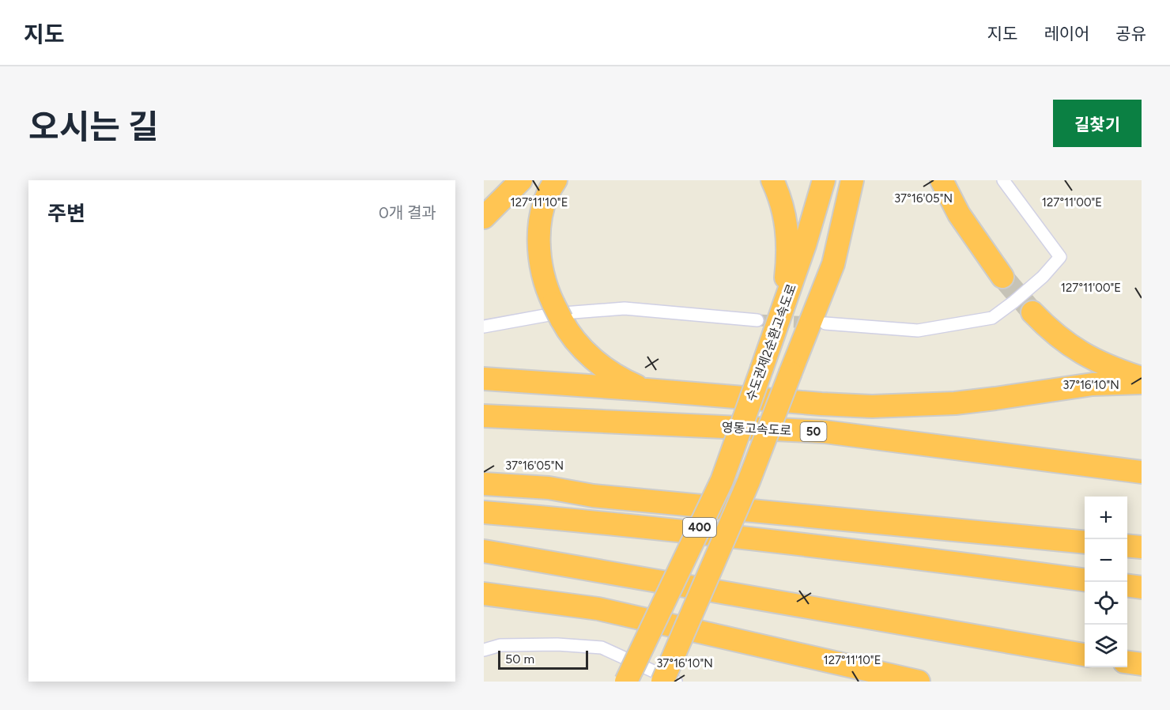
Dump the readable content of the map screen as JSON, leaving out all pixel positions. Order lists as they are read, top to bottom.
{
  "streets": {
    "highway": [
      "수도권제2순환고속도로",
      "영동고속도로",
      "50",
      "400"
    ]
  },
  "scale_bar": "50 m",
  "page": {
    "header": "지도",
    "nav": ["지도", "레이어", "공유"],
    "title": "오시는 길",
    "buttons": "길찾기",
    "heading": ["주변", "0개 결과"],
    "map_buttons": ["+", "−"],
    "scale": "50 m"
  },
  "coordinates": [
    "37°16'05\"N",
    "127°11'10\"E",
    "127°11'00\"E",
    "37°16'10\"N"
  ]
}
